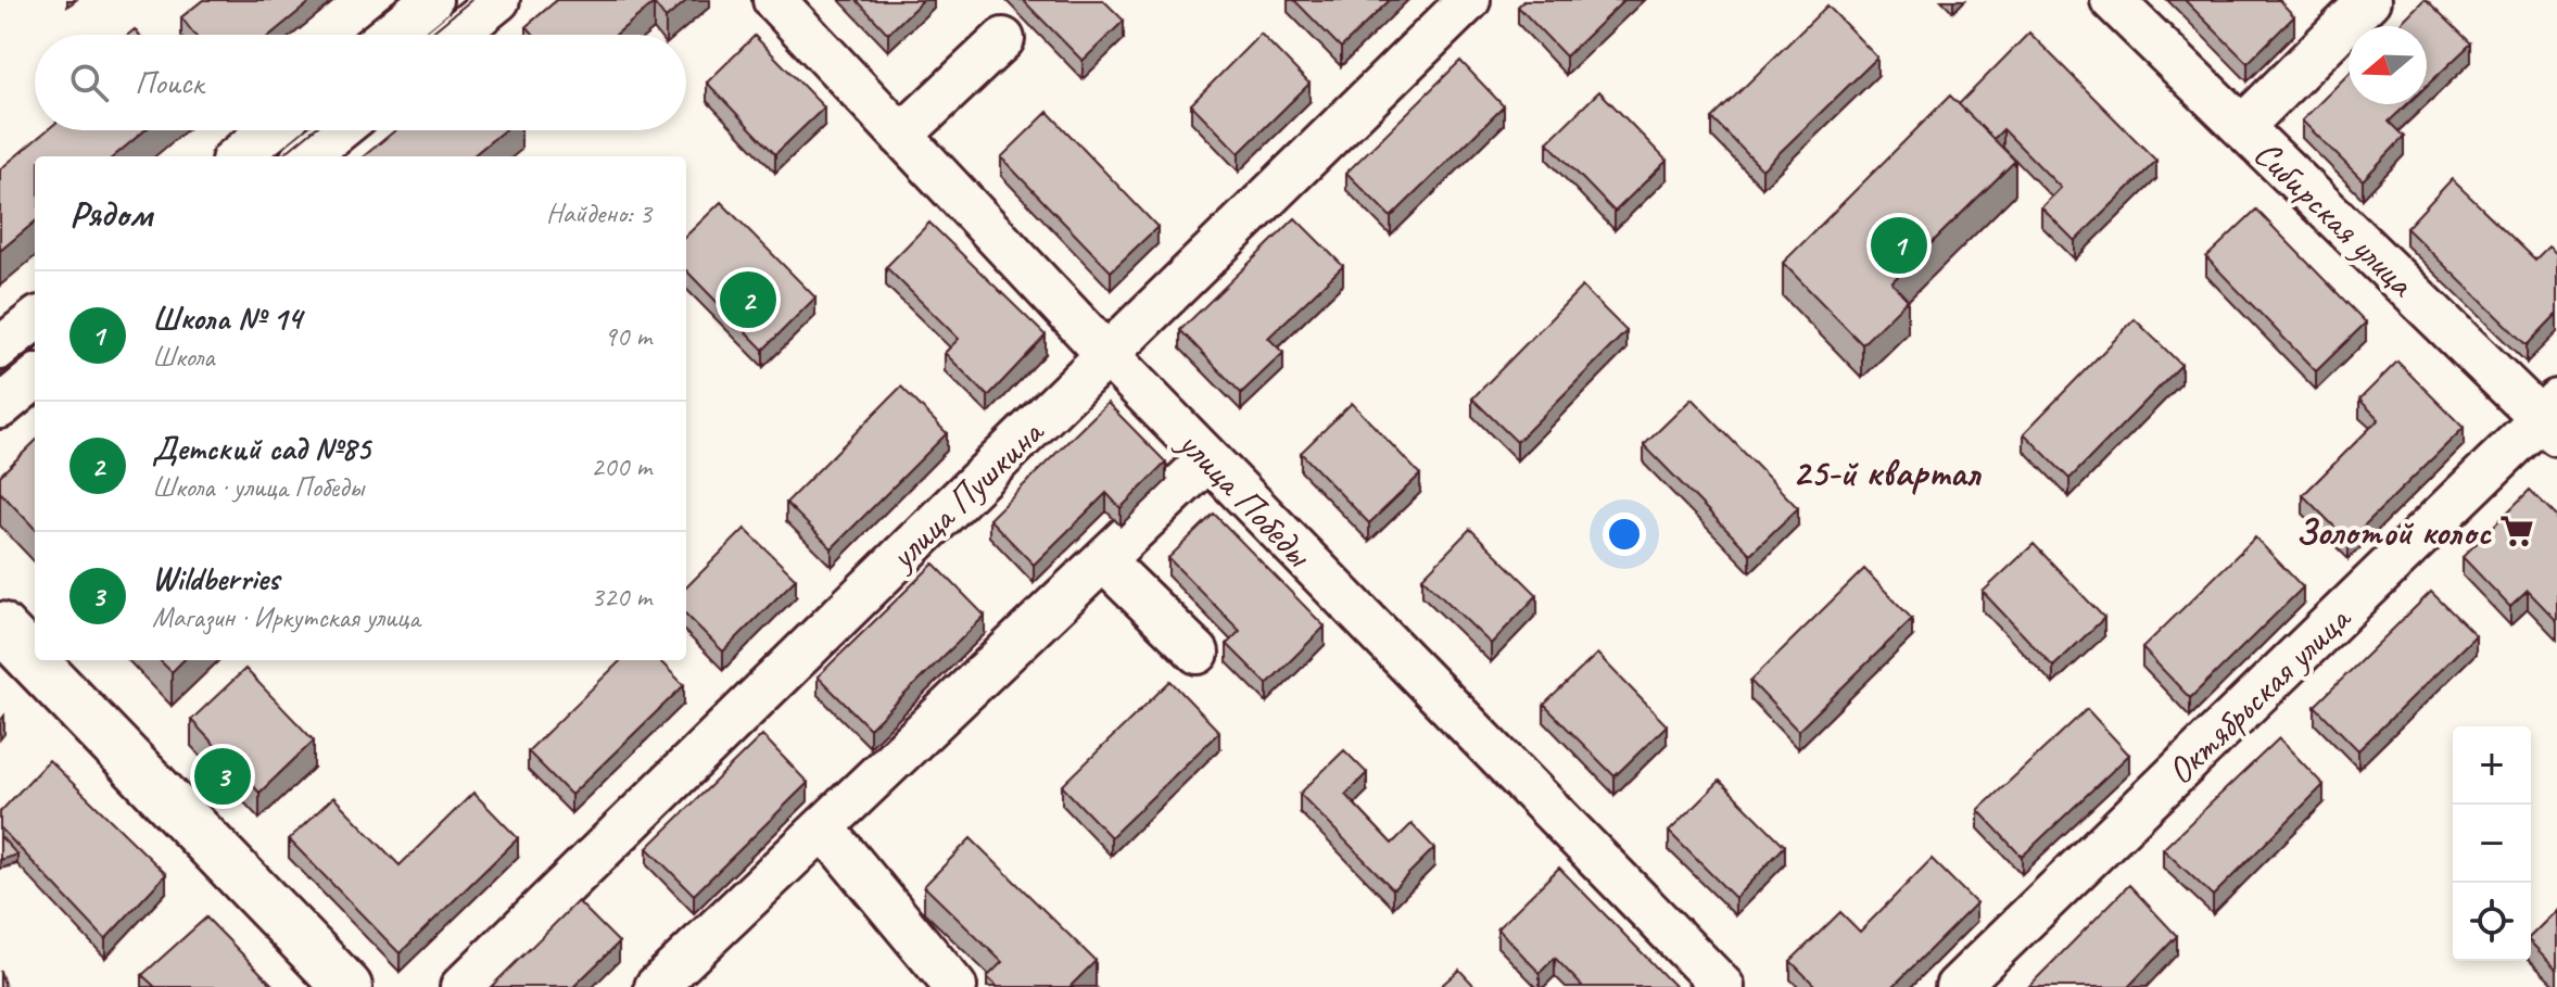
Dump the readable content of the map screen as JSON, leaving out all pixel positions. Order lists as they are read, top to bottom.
{
  "streets": {
    "street": [
      "Сибирская улица",
      "улица Пушкина",
      "улица Победы",
      "Октябрьская улица"
    ]
  },
  "crossings": [
    ["Сибирская улица", "Октябрьская улица"],
    ["улица Пушкина", "улица Победы"]
  ],
  "districts": ["25-й квартал"],
  "places": {
    "supermarket": ["Золотой колос"]
  },
  "north": "left",
  "page": {
    "search": "Поиск",
    "heading": ["Рядом", "Найдено: 3"],
    "pins": ["1", "2", "3"],
    "list": [
      {
        "mark": "1",
        "name": "Школа № 14",
        "note": "Школа",
        "value": "90 m"
      },
      {
        "mark": "2",
        "name": "Детский сад №85",
        "note": "Школа · улица Победы",
        "value": "200 m"
      },
      {
        "mark": "3",
        "name": "Wildberries",
        "note": "Магазин · Иркутская улица",
        "value": "320 m"
      }
    ],
    "map_buttons": ["+", "−"]
  }
}
